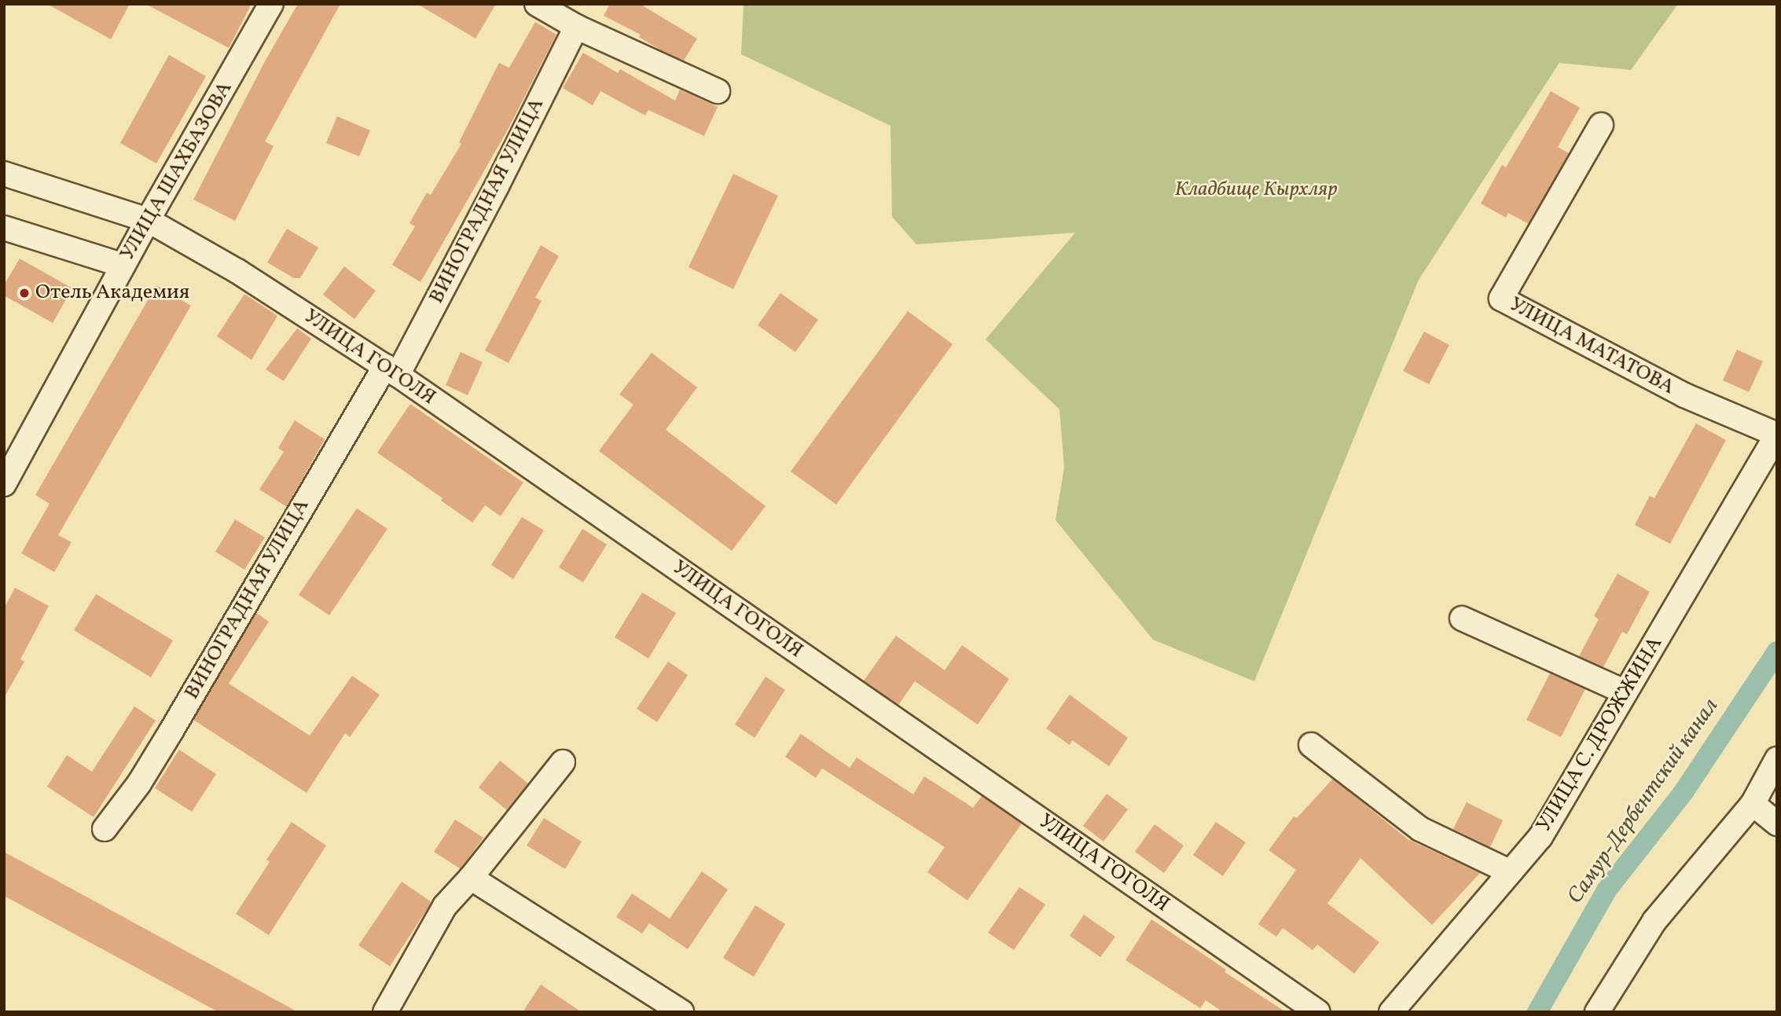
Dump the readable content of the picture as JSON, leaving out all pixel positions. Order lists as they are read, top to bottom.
{
  "streets": {
    "street": [
      "УЛИЦА ШАХБАЗОВА",
      "ВИНОГРАДНАЯ УЛИЦА",
      "УЛИЦА МАТАТОВА",
      "УЛИЦА ГОГОЛЯ",
      "УЛИЦА С. ДРОЖЖИНА"
    ]
  },
  "crossings": [
    ["УЛИЦА ШАХБАЗОВА", "УЛИЦА ГОГОЛЯ"],
    ["ВИНОГРАДНАЯ УЛИЦА", "УЛИЦА ГОГОЛЯ"],
    ["УЛИЦА МАТАТОВА", "УЛИЦА С. ДРОЖЖИНА"]
  ],
  "water": ["Самур-Дербентский канал"],
  "parks": ["Кладбище Кырхляр"],
  "places": ["Отель Академия"]
}
